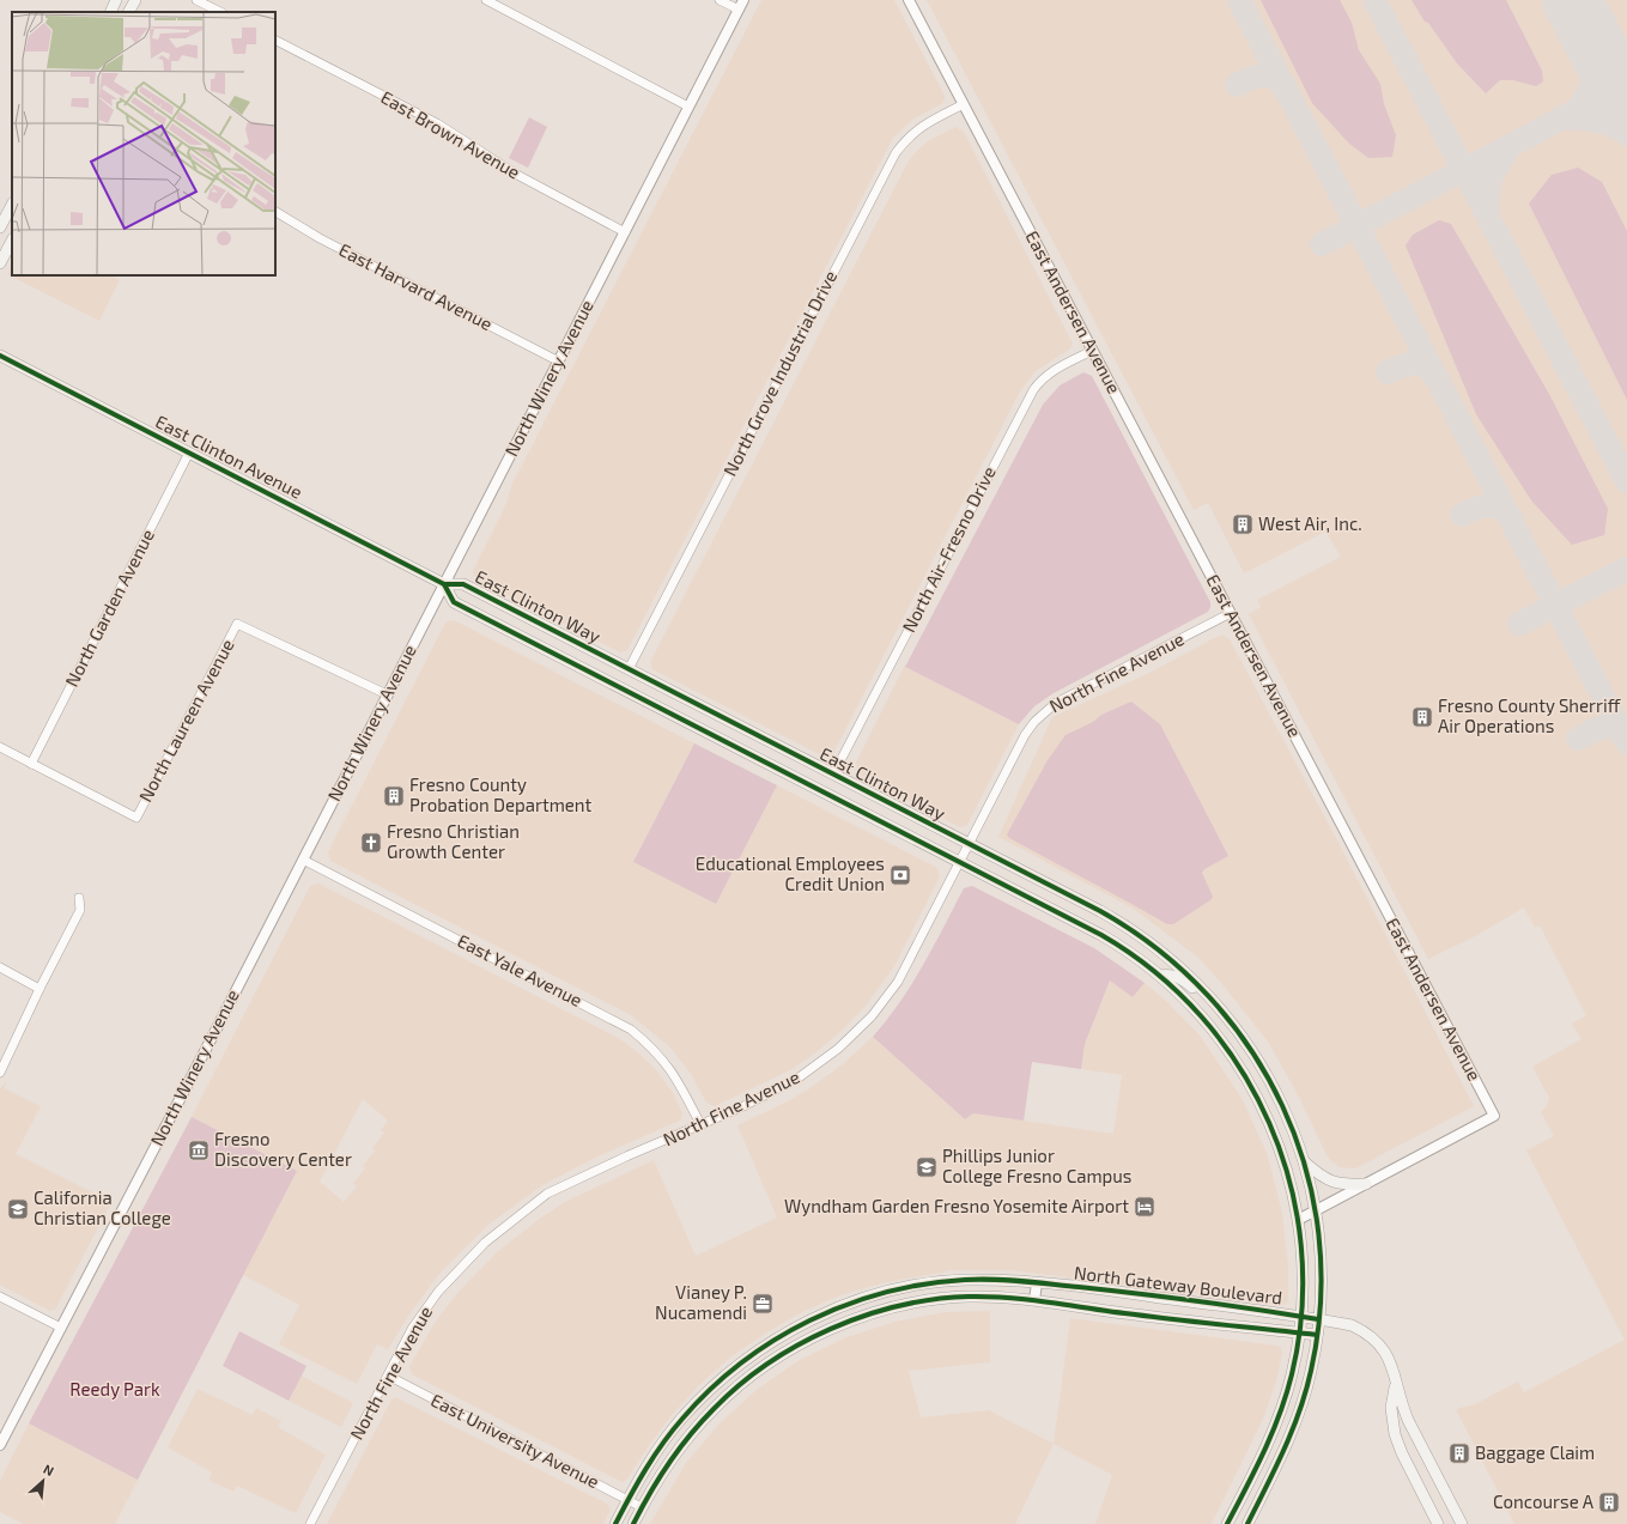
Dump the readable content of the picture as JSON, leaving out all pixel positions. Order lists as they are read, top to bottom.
{
  "streets": {
    "main road": ["East Clinton Avenue", "East Clinton Way", "North Gateway Boulevard"],
    "street": [
      "East Brown Avenue",
      "East Harvard Avenue",
      "East Andersen Avenue",
      "North Grove Industrial Drive",
      "North Winery Avenue",
      "North Air-Fresno Drive",
      "North Garden Avenue",
      "North Fine Avenue",
      "North Laureen Avenue",
      "East Yale Avenue",
      "East University Avenue"
    ]
  },
  "crossings": [
    ["East Brown Avenue", "North Winery Avenue"],
    ["East Harvard Avenue", "North Winery Avenue"],
    ["East Andersen Avenue", "North Grove Industrial Drive"],
    ["East Andersen Avenue", "North Air-Fresno Drive"],
    ["East Andersen Avenue", "East Clinton Way"],
    ["East Andersen Avenue", "North Fine Avenue"],
    ["North Grove Industrial Drive", "East Clinton Way"],
    ["North Winery Avenue", "East Clinton Avenue"],
    ["North Winery Avenue", "East Clinton Way"],
    ["North Winery Avenue", "North Laureen Avenue"],
    ["North Winery Avenue", "East Yale Avenue"],
    ["East Clinton Avenue", "East Clinton Way"],
    ["East Clinton Avenue", "North Garden Avenue"],
    ["North Air-Fresno Drive", "East Clinton Way"],
    ["East Clinton Way", "North Fine Avenue"],
    ["East Clinton Way", "North Gateway Boulevard"],
    ["North Garden Avenue", "North Laureen Avenue"],
    ["North Fine Avenue", "East Yale Avenue"],
    ["North Fine Avenue", "East University Avenue"],
    ["North Gateway Boulevard", "East University Avenue"]
  ],
  "parks": ["Reedy Park"],
  "places": {
    "building": [
      "West Air, Inc.",
      "Fresno County Sherriff Air Operations",
      "Fresno County Probation Department",
      "Baggage Claim",
      "Concourse A"
    ],
    "church": ["Fresno Christian Growth Center"],
    "bank": ["Educational Employees Credit Union"],
    "museum": ["Fresno Discovery Center"],
    "school or university": ["Phillips Junior College Fresno Campus", "California Christian College"],
    "hotel": ["Wyndham Garden Fresno Yosemite Airport"],
    "office": ["Vianey P. Nucamendi"]
  },
  "north": "top right"
}
